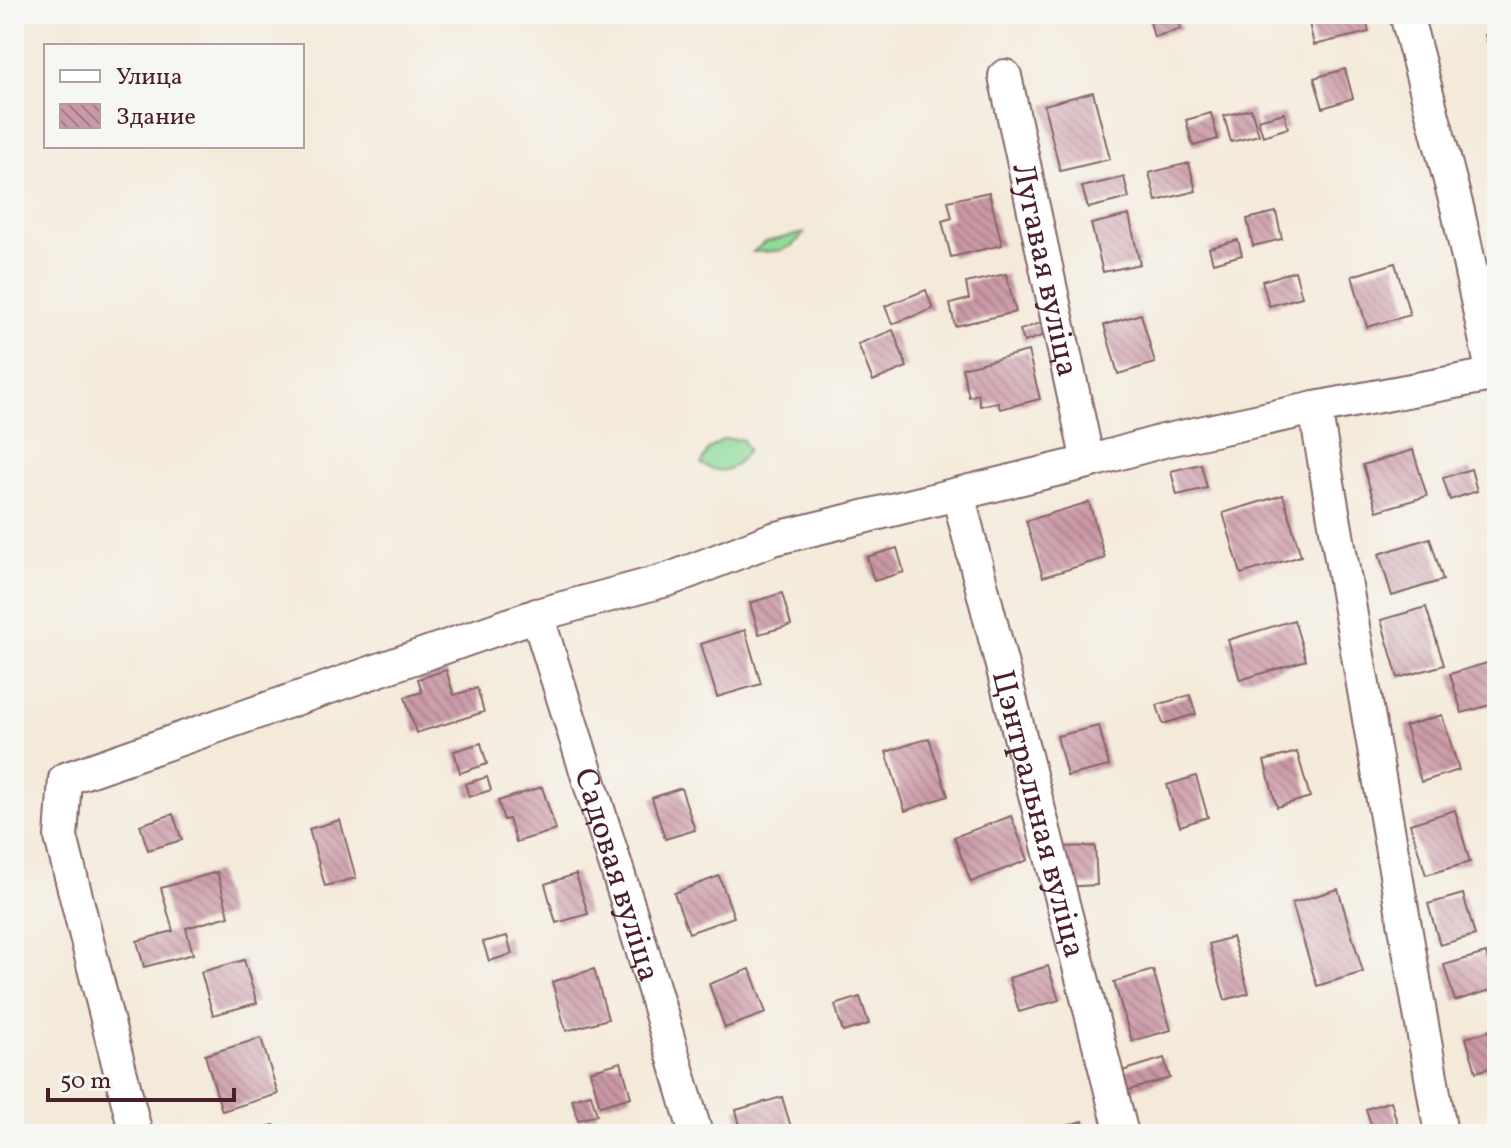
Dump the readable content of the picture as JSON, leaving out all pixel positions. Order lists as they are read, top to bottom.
{
  "streets": {
    "street": ["Лугавая вуліца", "Цэнтральная вуліца", "Садовая вуліца"]
  },
  "legend": ["Улица", "Здание"],
  "scale_bar": "50 m"
}
